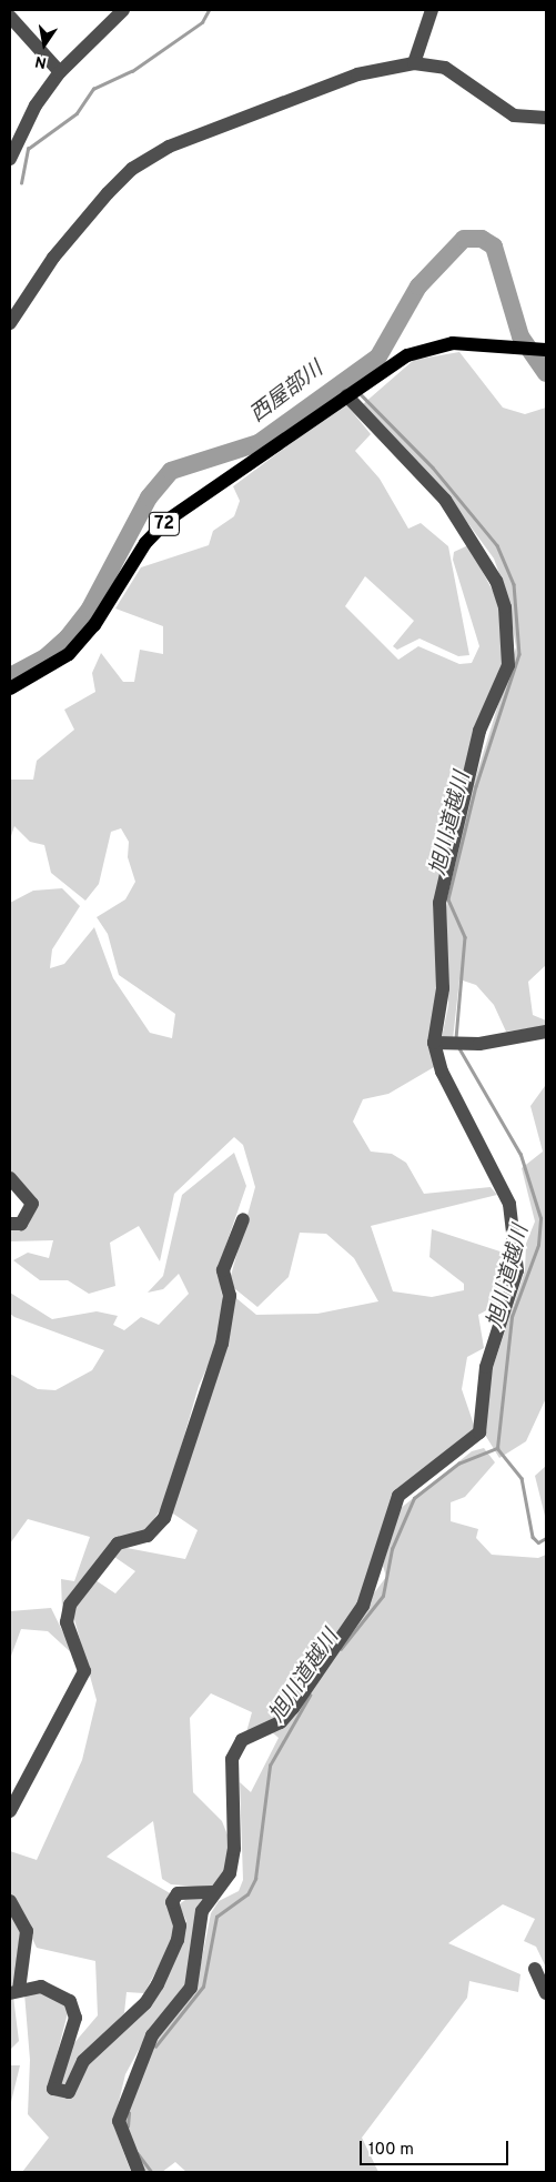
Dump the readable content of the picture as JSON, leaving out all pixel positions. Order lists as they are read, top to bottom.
{
  "streets": {
    "main road": ["72"]
  },
  "water": ["西屋部川", "旭川道越川"],
  "scale_bar": "100 m",
  "north": "bottom"
}
